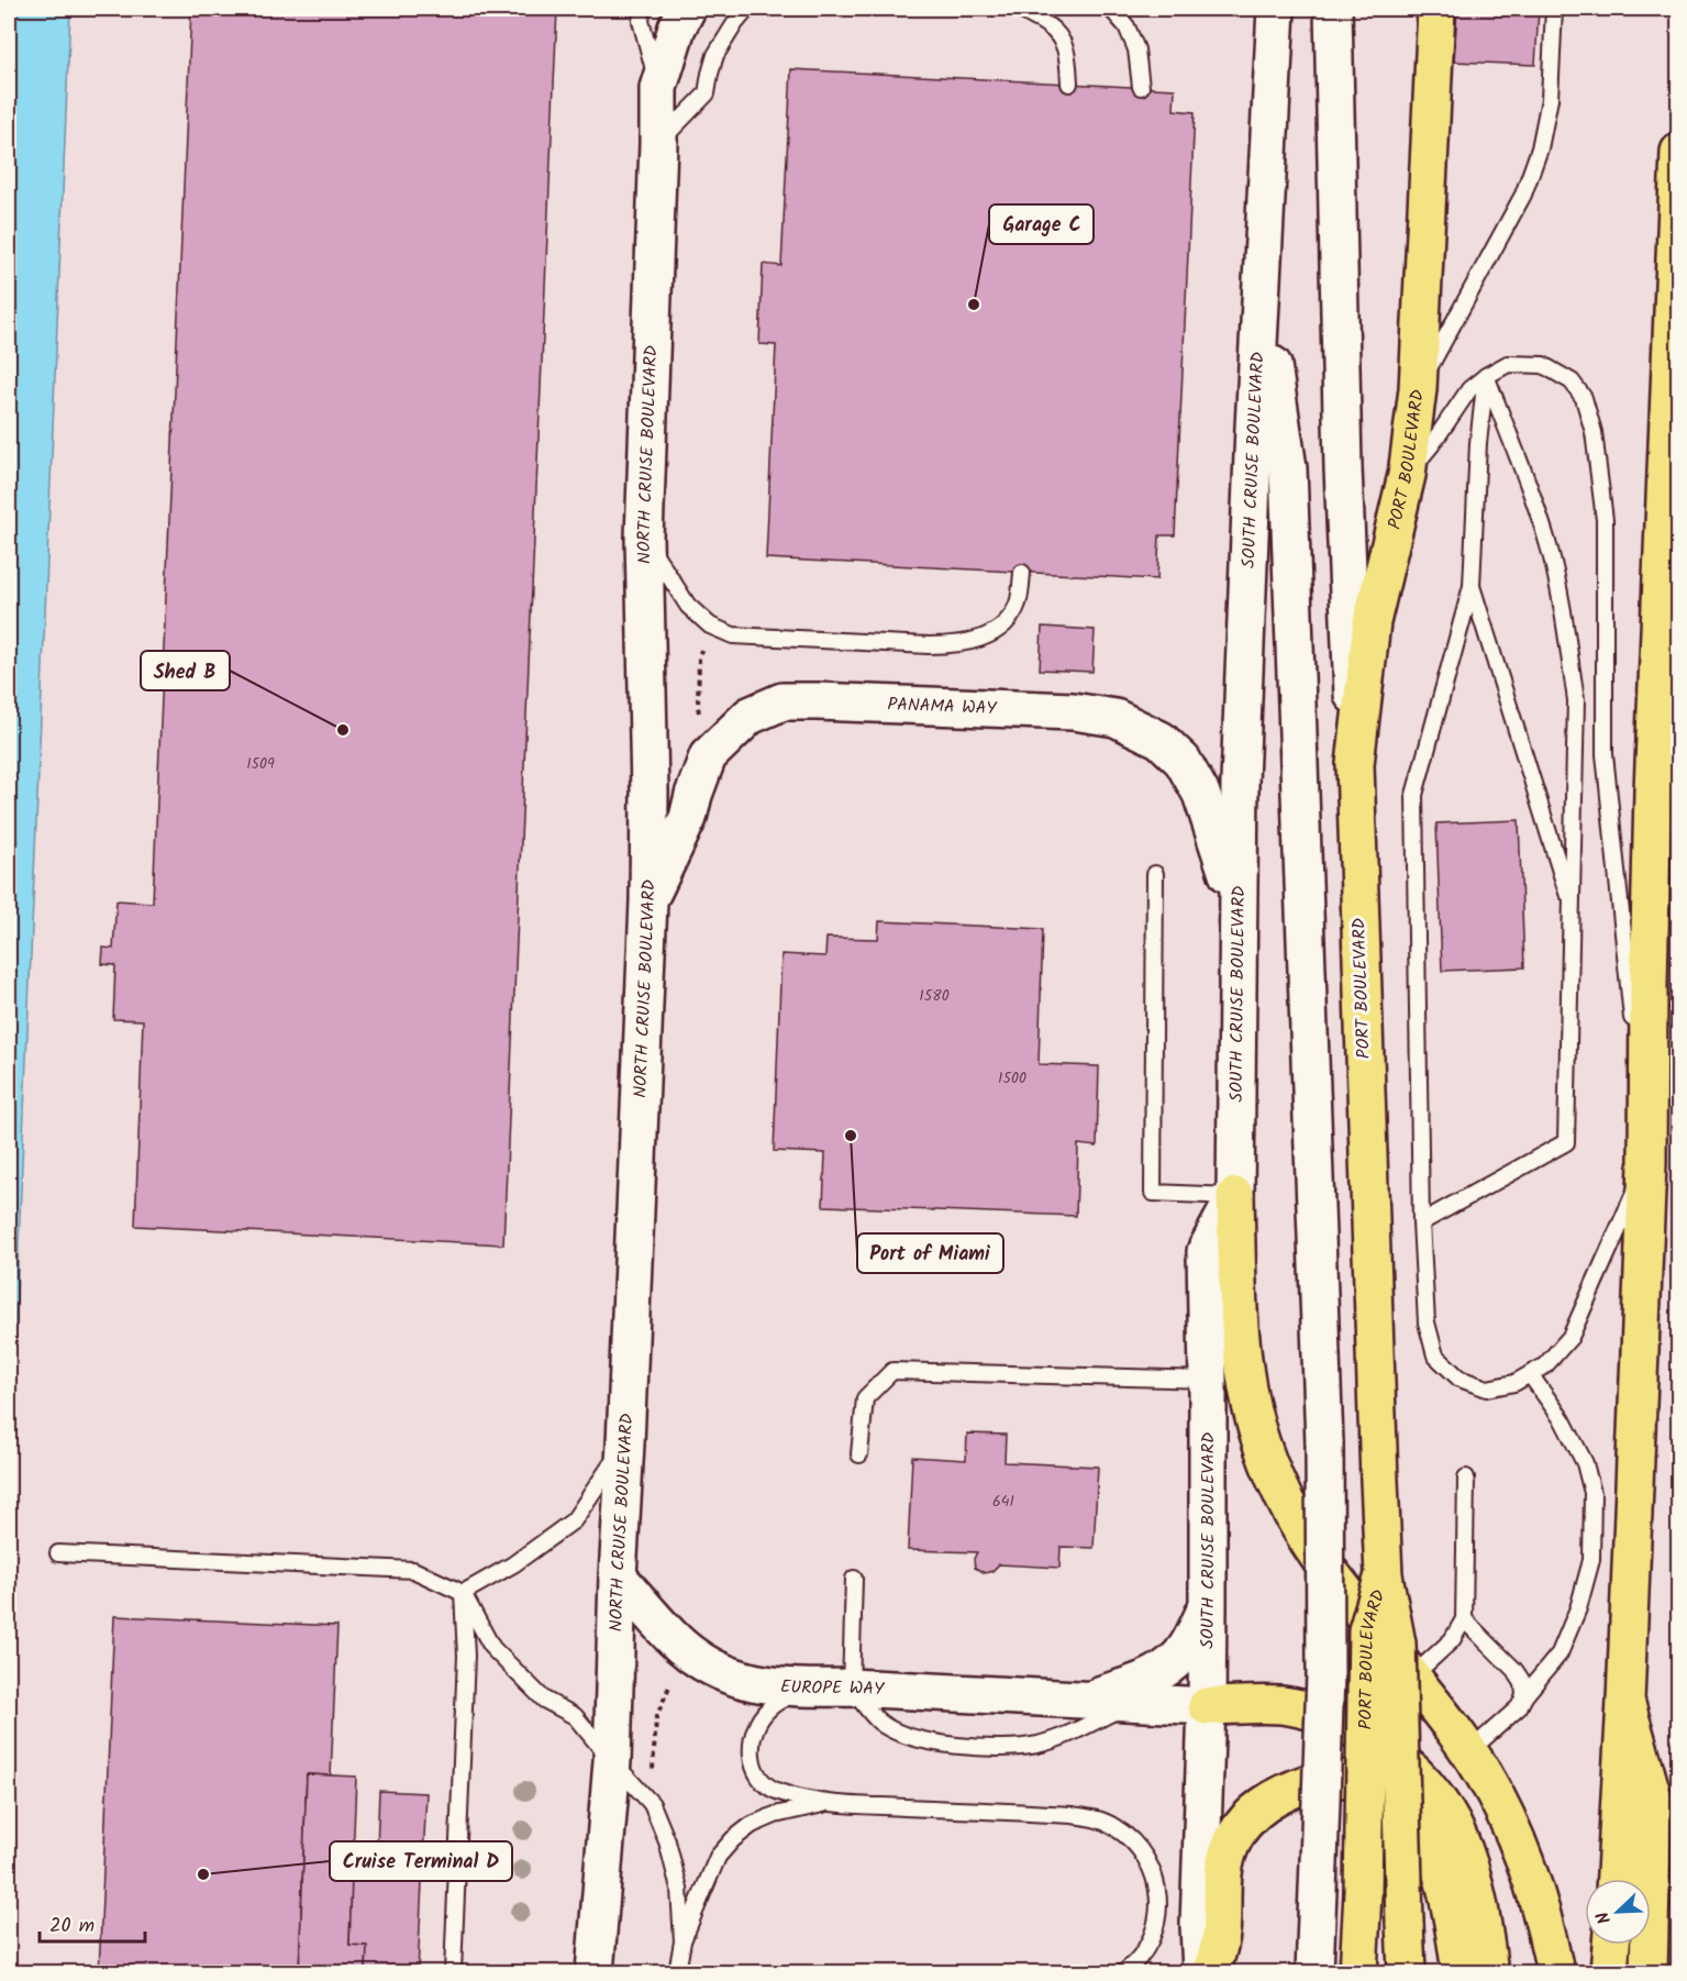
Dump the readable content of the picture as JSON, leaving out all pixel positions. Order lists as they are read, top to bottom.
{
  "streets": {
    "main road": ["PORT BOULEVARD"],
    "street": [
      "NORTH CRUISE BOULEVARD",
      "SOUTH CRUISE BOULEVARD",
      "PANAMA WAY",
      "EUROPE WAY"
    ]
  },
  "crossings": [
    ["NORTH CRUISE BOULEVARD", "PANAMA WAY"],
    ["NORTH CRUISE BOULEVARD", "EUROPE WAY"],
    ["SOUTH CRUISE BOULEVARD", "PANAMA WAY"],
    ["SOUTH CRUISE BOULEVARD", "EUROPE WAY"]
  ],
  "places": [
    "Garage C",
    "Shed B",
    "Port of Miami",
    "Cruise Terminal D"
  ],
  "house_numbers": [
    "1509",
    "1580",
    "1500",
    "641"
  ],
  "scale_bar": "20 m",
  "north": "bottom left"
}
